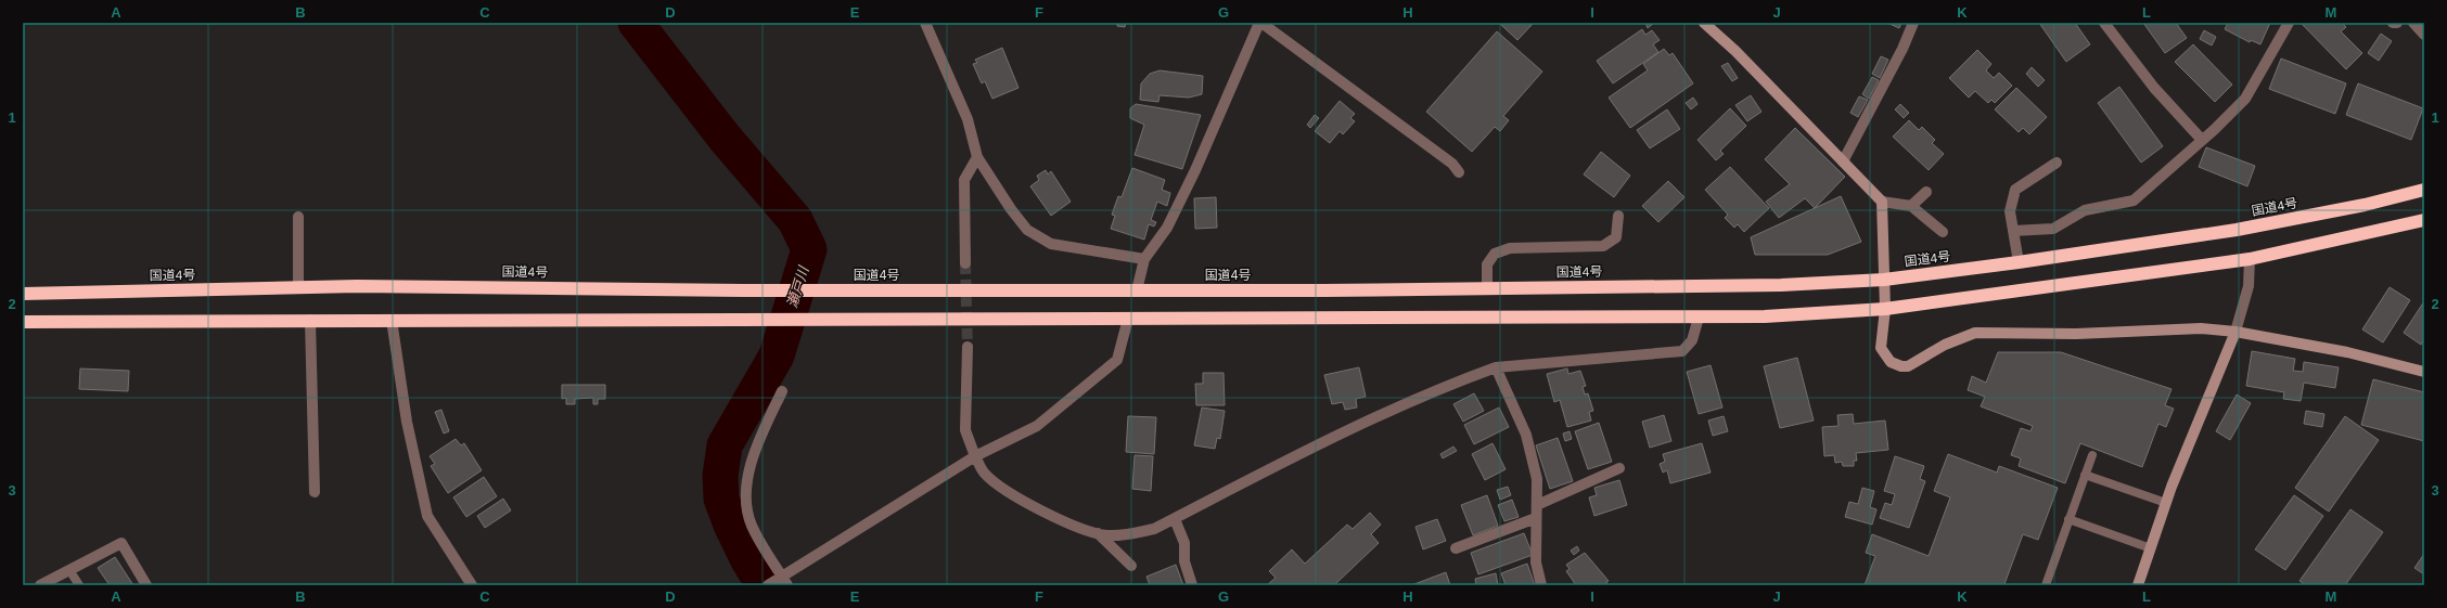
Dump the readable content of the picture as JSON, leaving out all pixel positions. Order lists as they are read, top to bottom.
{
  "streets": {
    "highway": ["国道4号"]
  },
  "water": ["瀬戸川"],
  "grid": {
    "columns": [
      "A",
      "B",
      "C",
      "D",
      "E",
      "F",
      "G",
      "H",
      "I",
      "J",
      "K",
      "L",
      "M"
    ],
    "rows": ["1", "2", "3"]
  }
}
